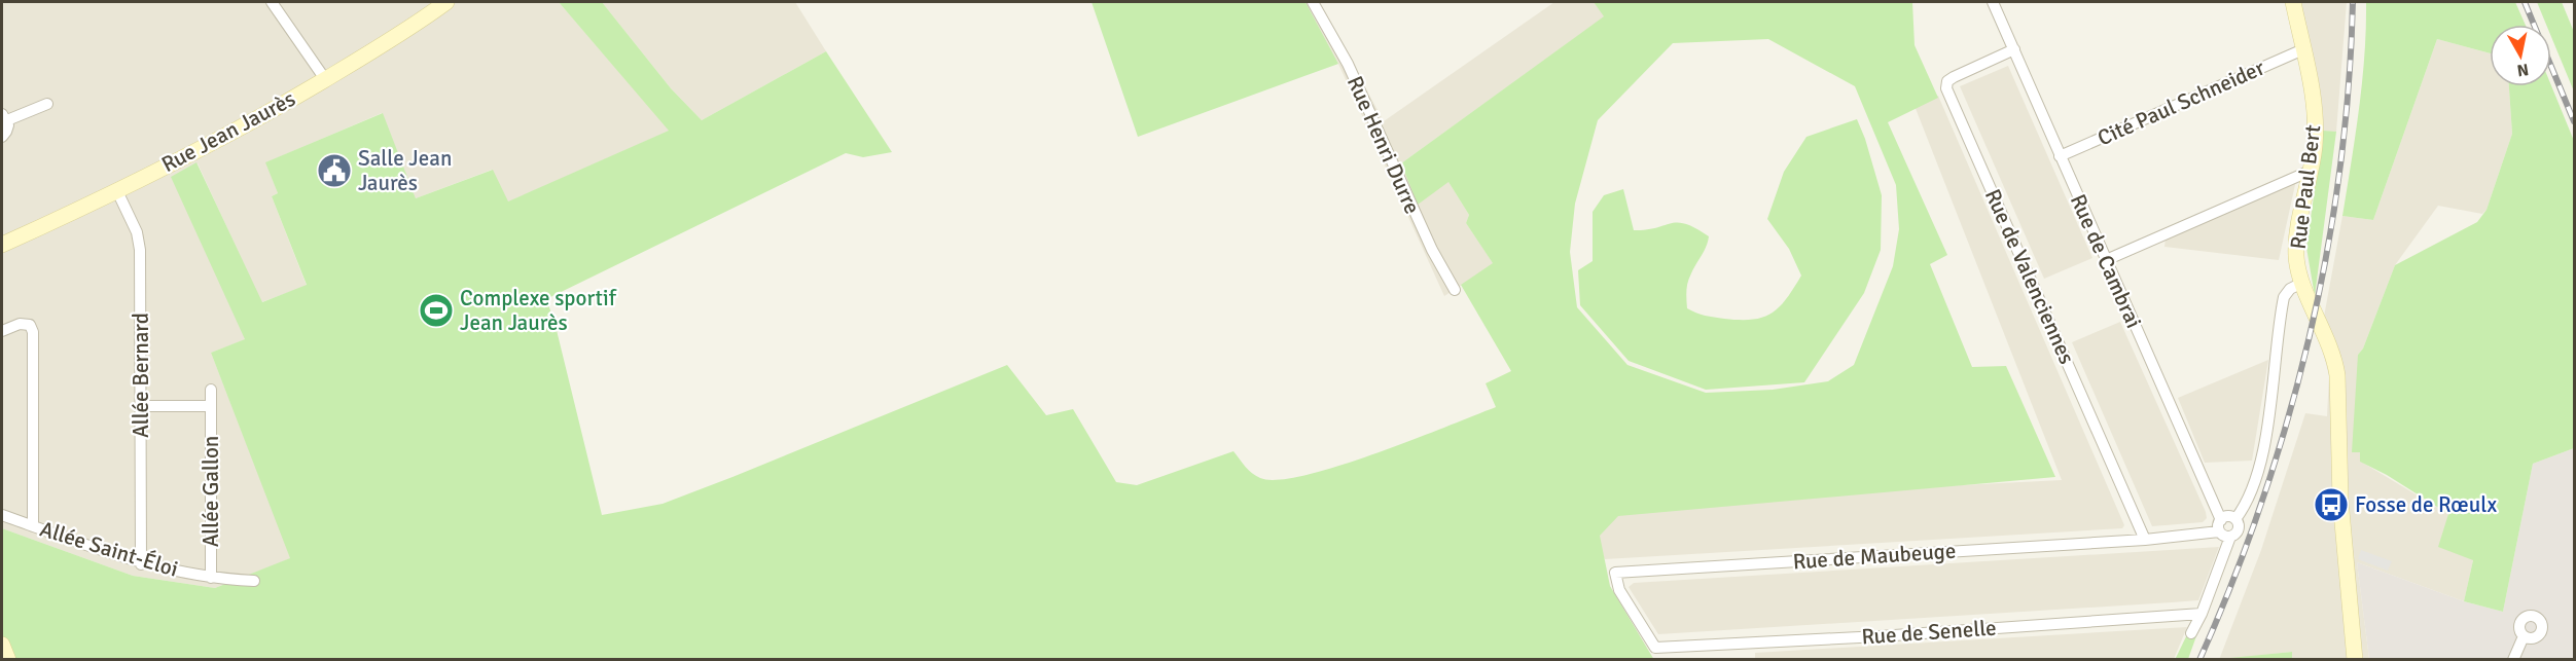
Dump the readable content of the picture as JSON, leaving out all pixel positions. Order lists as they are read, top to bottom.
{
  "streets": {
    "street": [
      "Cité Paul Schneider",
      "Rue Jean Jaurès",
      "Rue Henri Durre",
      "Rue Paul Bert",
      "Rue de Cambrai",
      "Rue de Valenciennes",
      "Allée Bernard",
      "Allée Gallon",
      "Allée Saint-Éloi",
      "Rue de Maubeuge",
      "Rue de Senelle"
    ]
  },
  "crossings": [
    ["Cité Paul Schneider", "Rue Paul Bert"],
    ["Cité Paul Schneider", "Rue de Cambrai"],
    ["Rue Jean Jaurès", "Allée Bernard"],
    ["Rue de Cambrai", "Rue de Valenciennes"],
    ["Rue de Cambrai", "Rue de Maubeuge"],
    ["Rue de Valenciennes", "Rue de Maubeuge"],
    ["Allée Bernard", "Allée Gallon"],
    ["Allée Bernard", "Allée Saint-Éloi"],
    ["Allée Gallon", "Allée Saint-Éloi"],
    ["Rue de Maubeuge", "Rue de Senelle"]
  ],
  "places": {
    "public building": ["Salle Jean Jaurès"],
    "sports": ["Complexe sportif Jean Jaurès"],
    "bus stop": ["Fosse de Rœulx"]
  },
  "north": "bottom"
}
